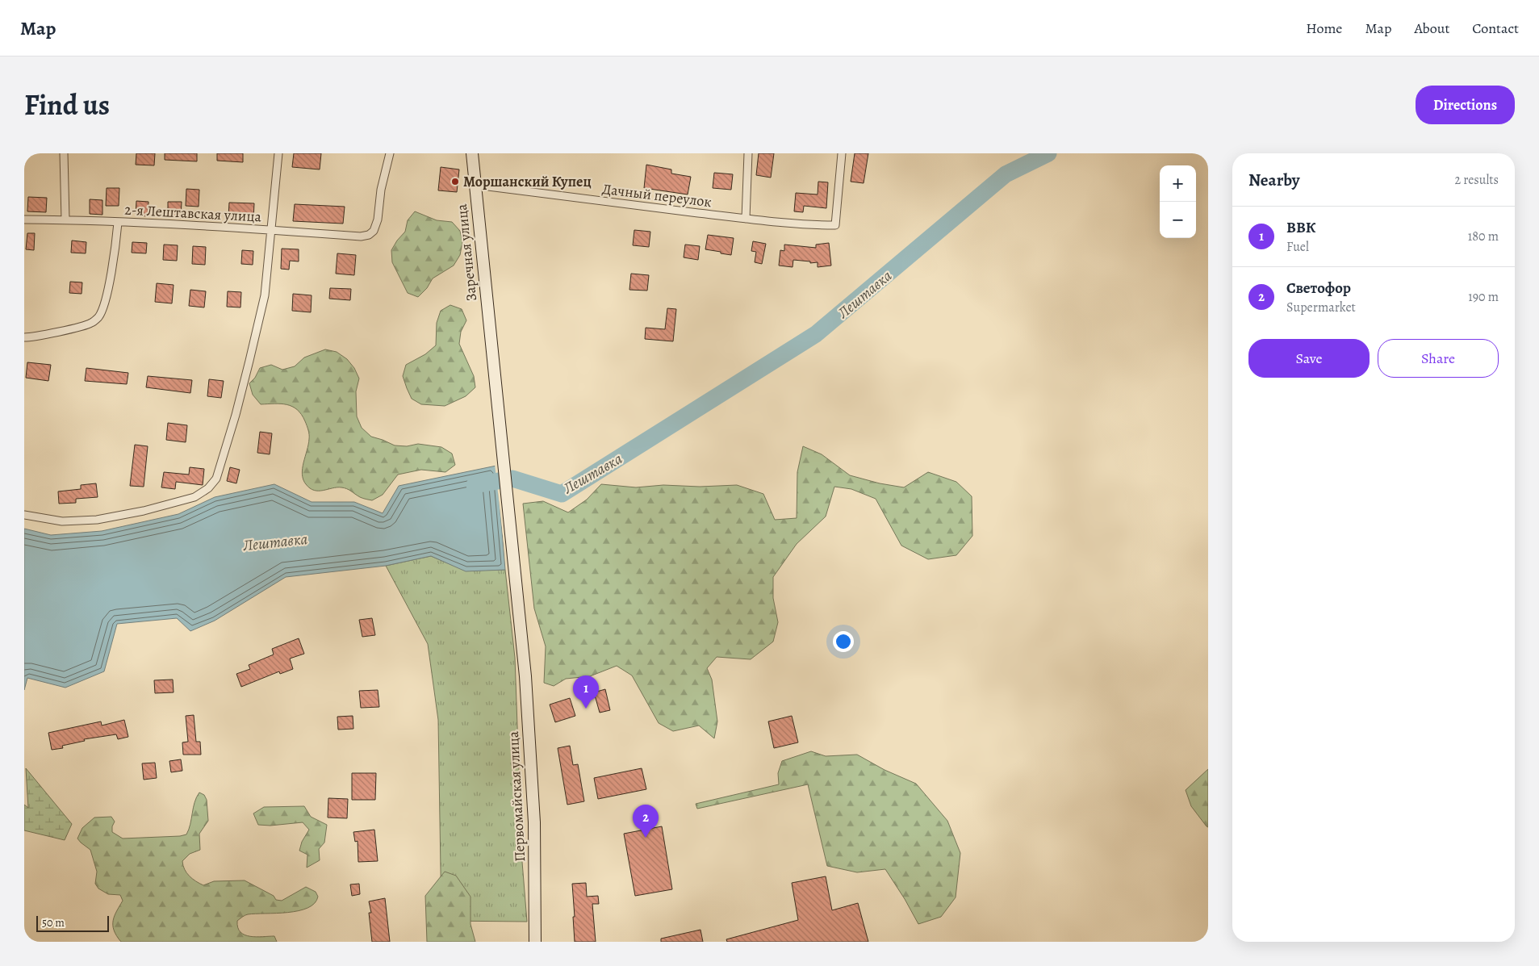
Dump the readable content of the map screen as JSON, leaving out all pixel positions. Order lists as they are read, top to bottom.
{
  "streets": {
    "main road": ["Заречная улица", "Первомайская улица"],
    "street": ["Дачный переулок", "2-я Лештавская улица"]
  },
  "crossings": [
    ["Дачный переулок", "Заречная улица"],
    ["Заречная улица", "Первомайская улица"]
  ],
  "water": ["Лештавка"],
  "places": ["Моршанский Купец"],
  "scale_bar": "50 m",
  "page": {
    "header": "Map",
    "nav": [
      "Home",
      "Map",
      "About",
      "Contact"
    ],
    "title": "Find us",
    "buttons": [
      "Directions",
      ["Save", "Share"]
    ],
    "heading": ["Nearby", "2 results"],
    "map_buttons": ["+", "−"],
    "list": [
      {
        "mark": "1",
        "name": "ВВК",
        "note": "Fuel",
        "value": "180 m"
      },
      {
        "mark": "2",
        "name": "Светофор",
        "note": "Supermarket",
        "value": "190 m"
      }
    ],
    "pins": ["1", "2"],
    "scale": "50 m"
  }
}
